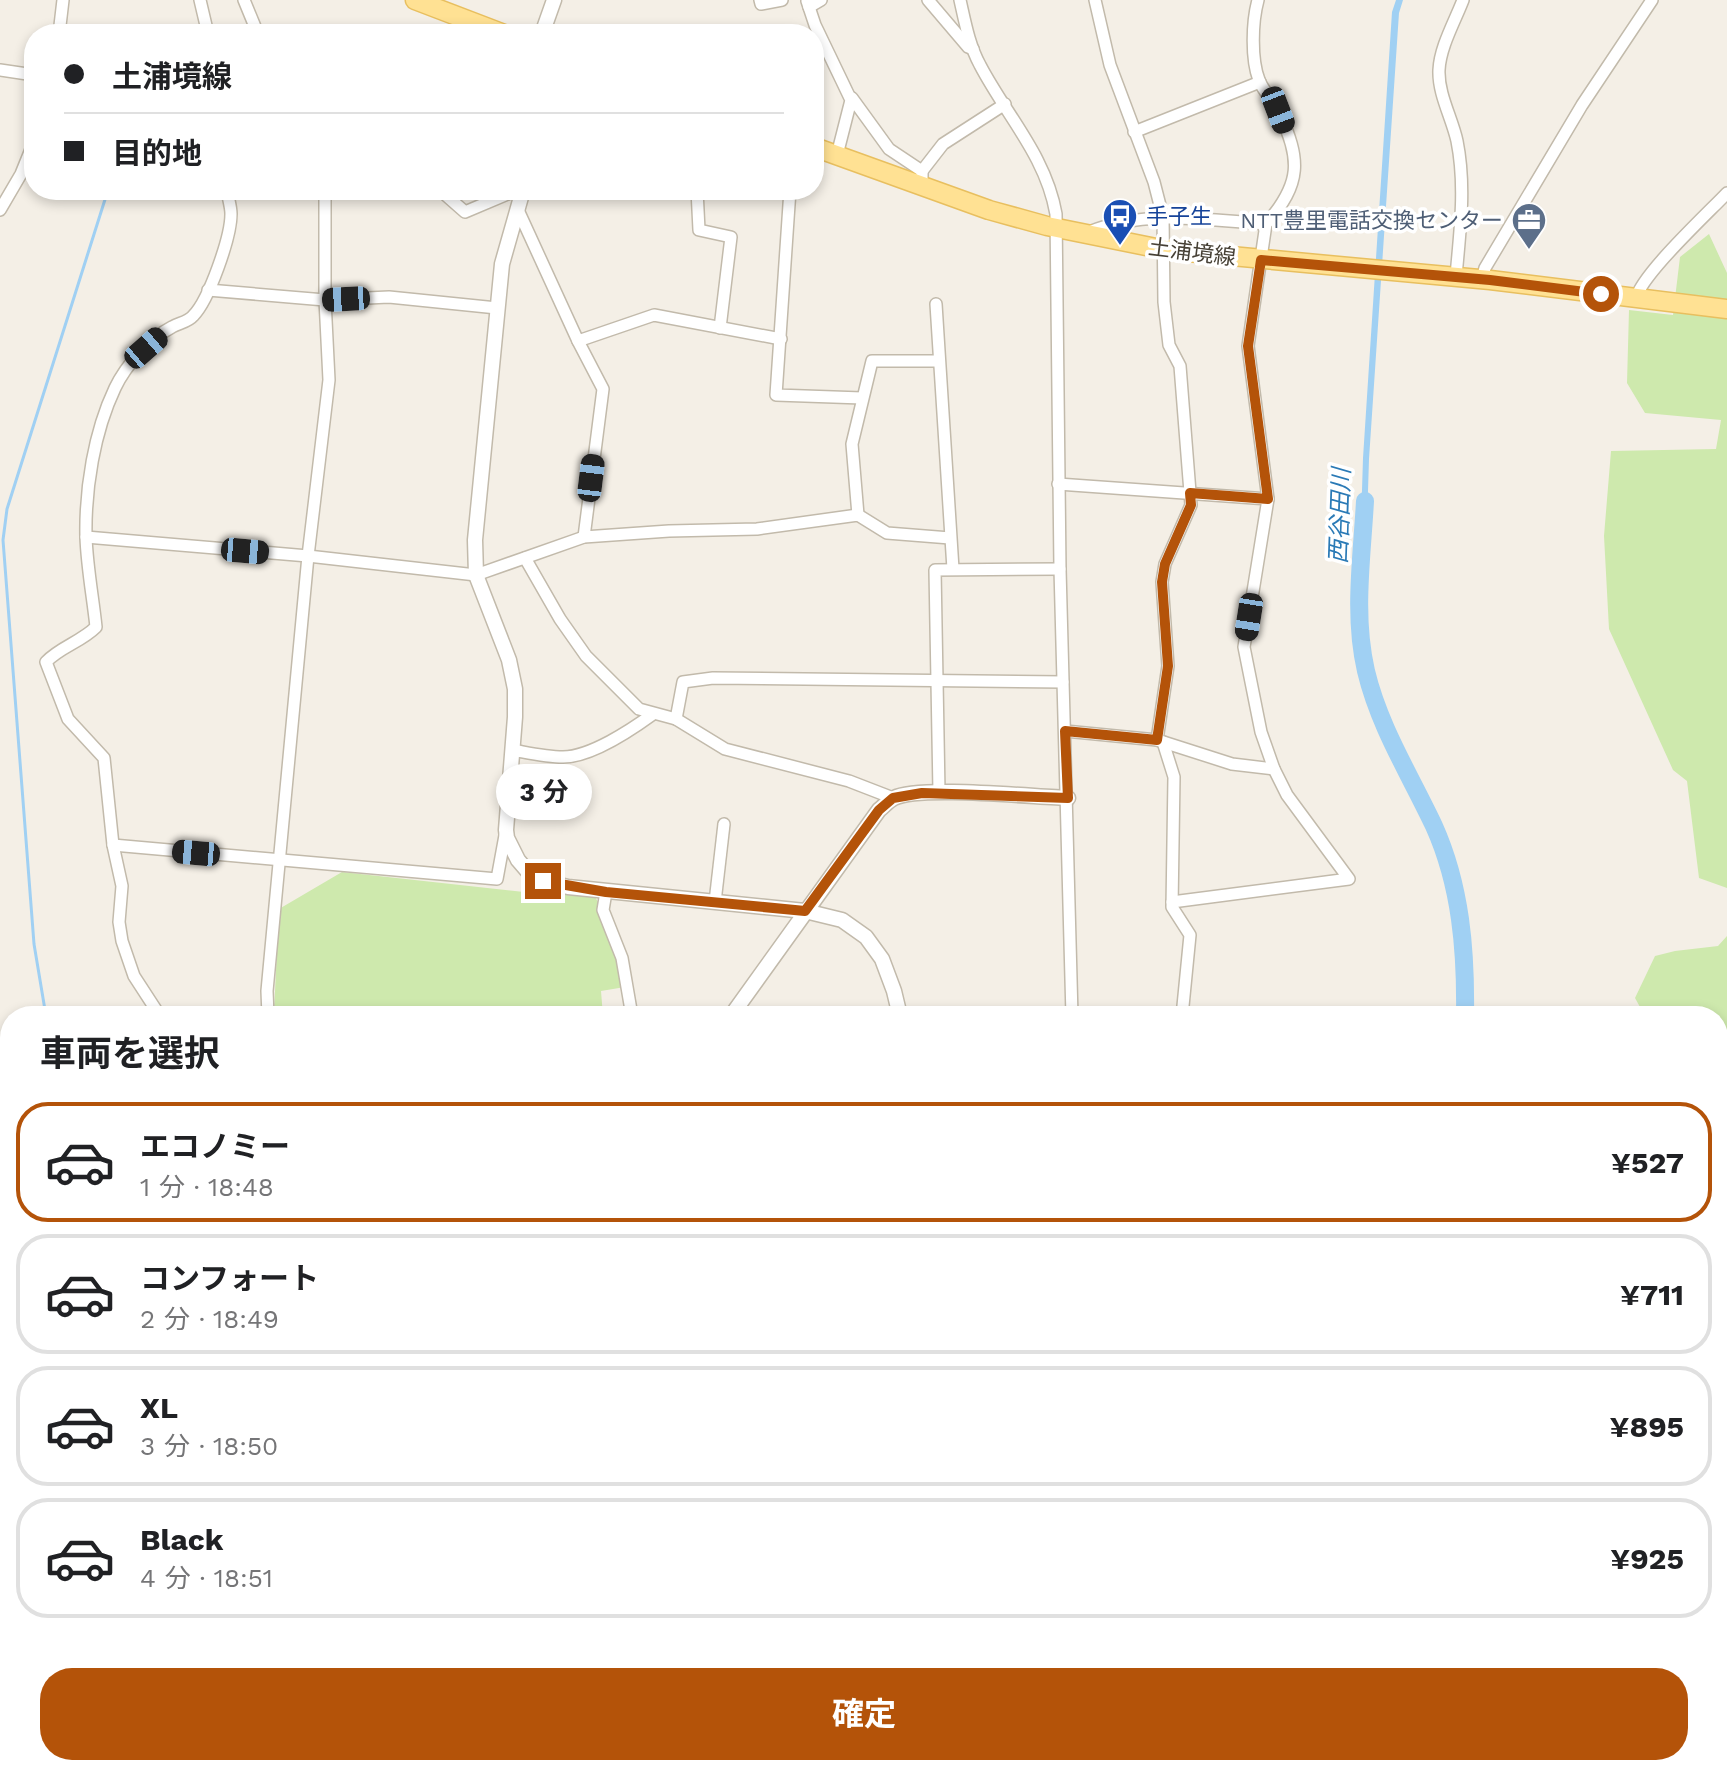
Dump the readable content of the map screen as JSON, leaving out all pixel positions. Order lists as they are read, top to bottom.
{
  "streets": {
    "main road": ["土浦境線"]
  },
  "water": ["西谷田川"],
  "places": {
    "bus stop": ["手子生"],
    "office": ["NTT豊里電話交換センター"]
  },
  "page": {
    "banner": ["土浦境線", "目的地"],
    "bubble": "3 分",
    "heading": "車両を選択",
    "list": [
      {
        "name": "エコノミー",
        "note": "1 分 · 18:48",
        "value": "¥527"
      },
      {
        "name": "コンフォート",
        "note": "2 分 · 18:49",
        "value": "¥711"
      },
      {
        "name": "XL",
        "note": "3 分 · 18:50",
        "value": "¥895"
      },
      {
        "name": "Black",
        "note": "4 分 · 18:51",
        "value": "¥925"
      }
    ],
    "buttons": "確定"
  }
}
